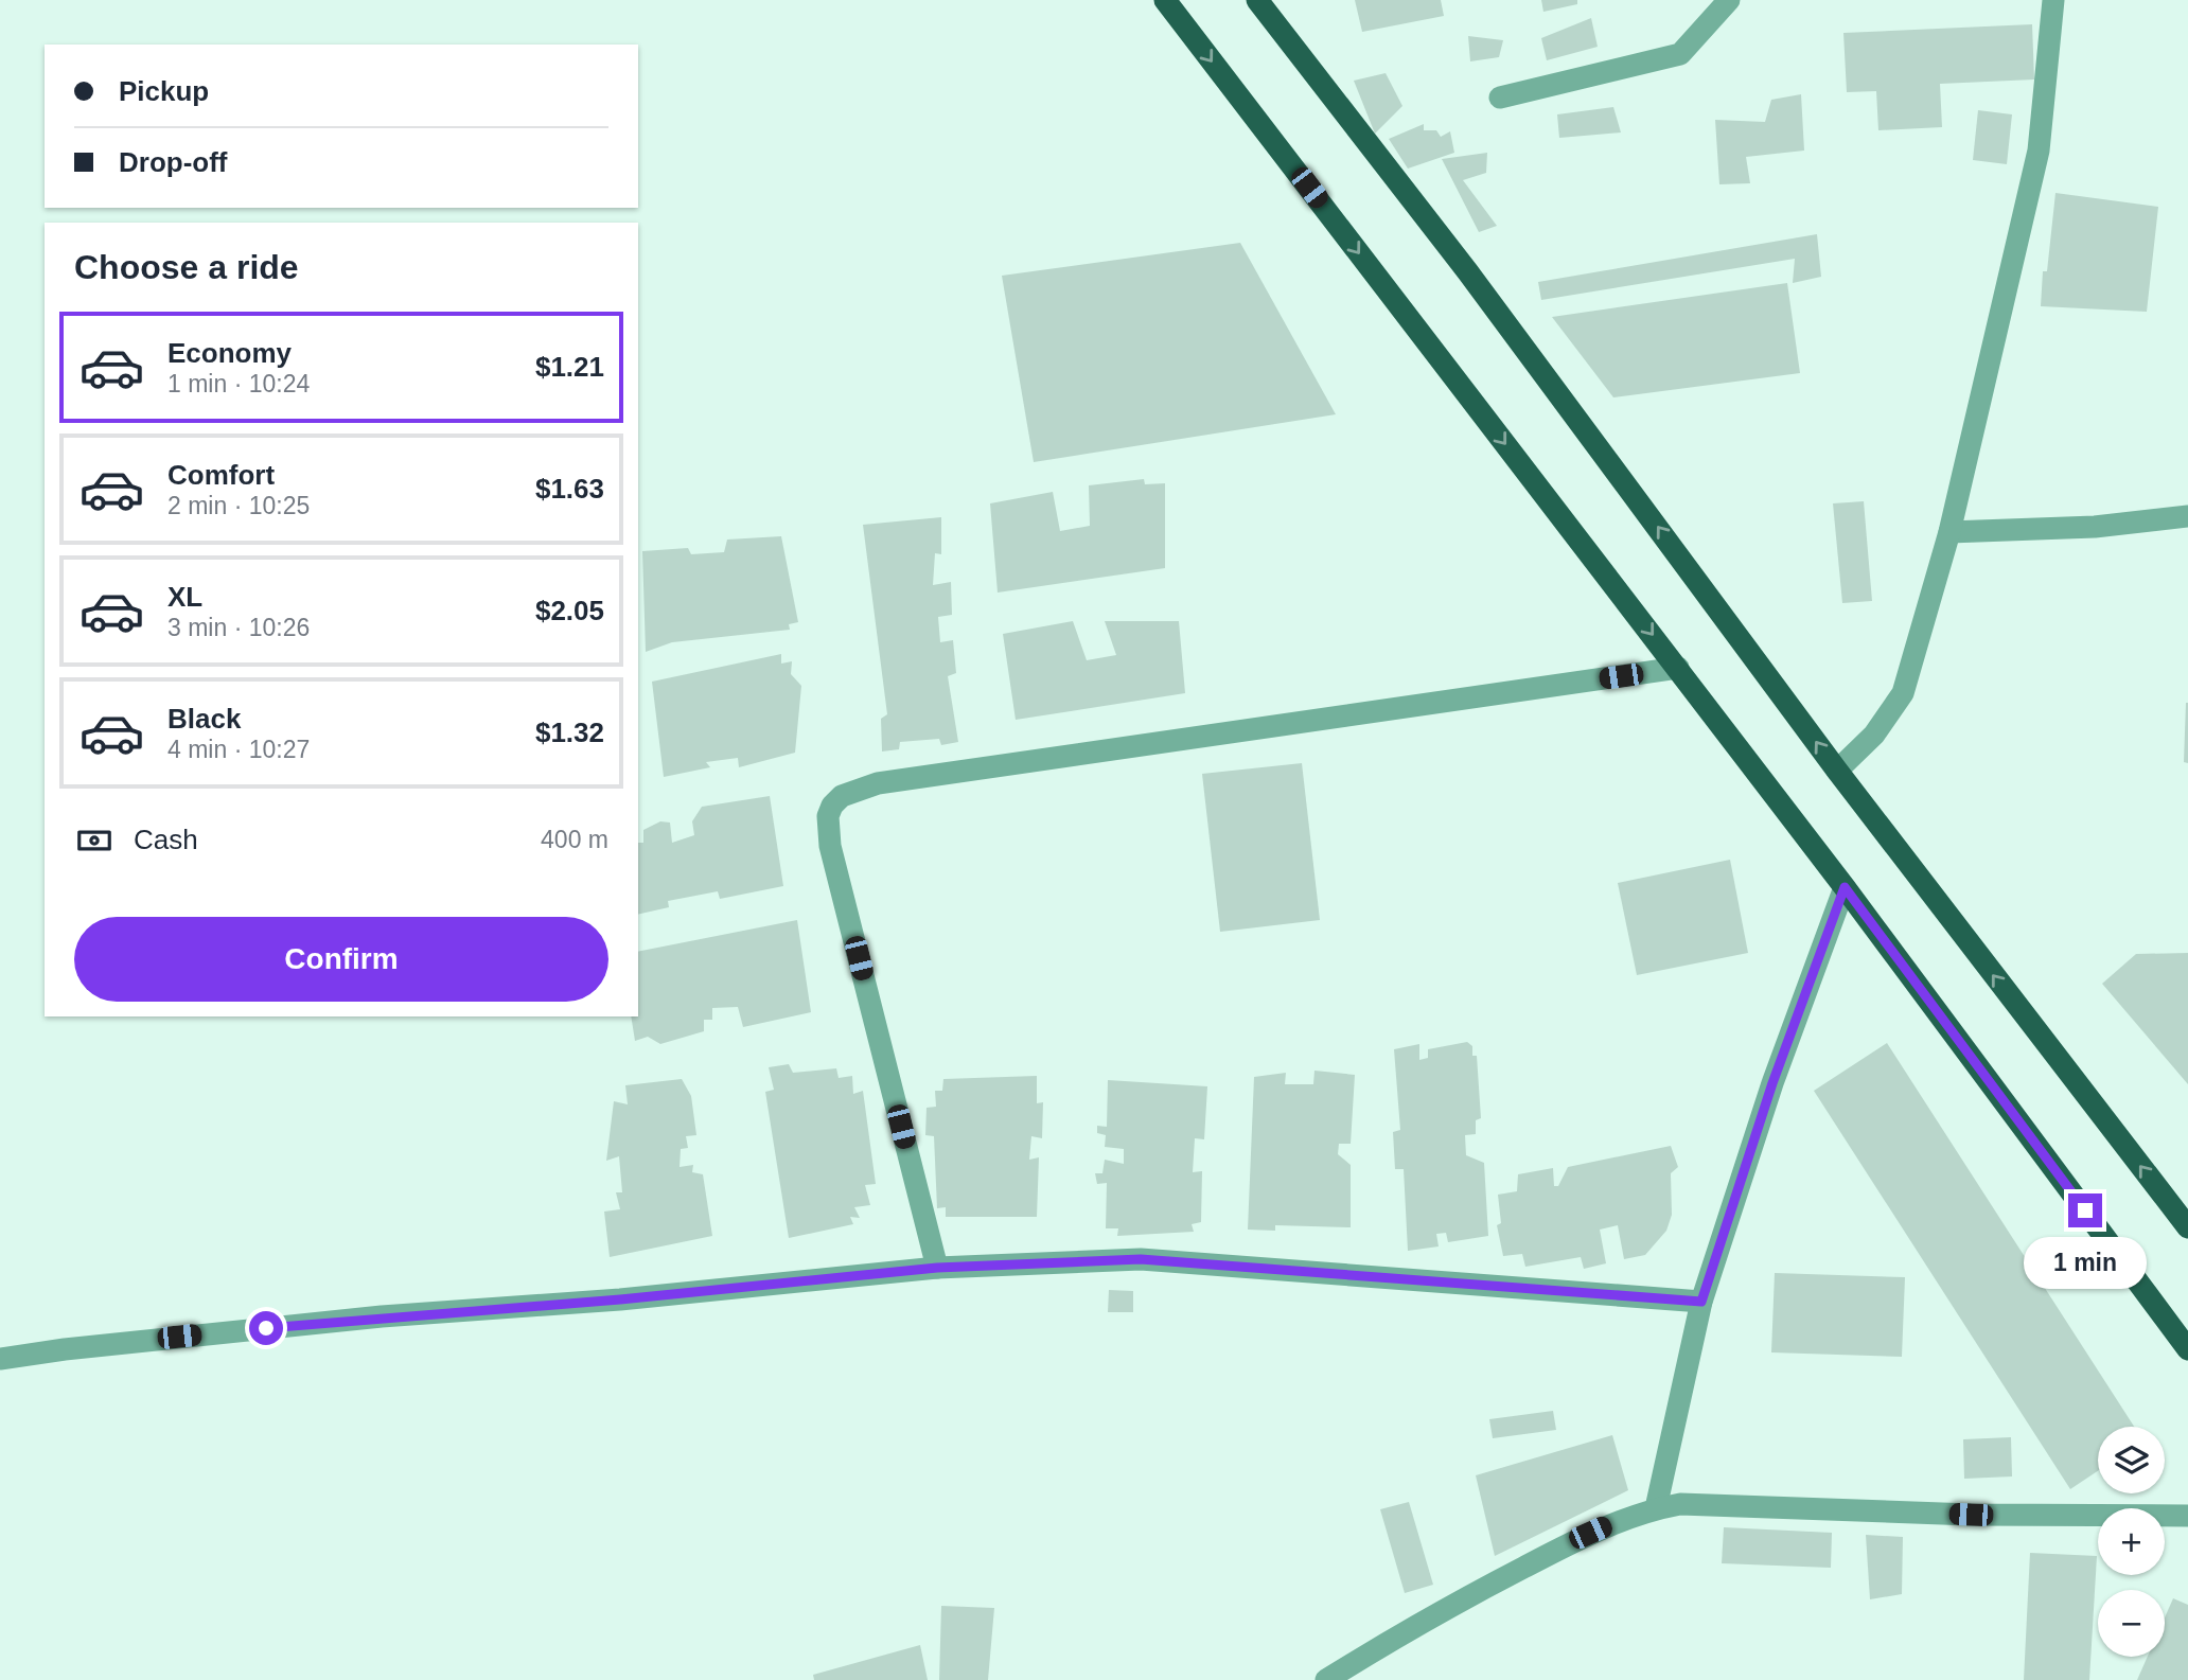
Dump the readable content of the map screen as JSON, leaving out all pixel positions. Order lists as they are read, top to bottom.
{
  "page": {
    "banner": ["Pickup", "Drop-off"],
    "heading": "Choose a ride",
    "list": [
      {
        "name": "Economy",
        "note": "1 min · 10:24",
        "value": "$1.21"
      },
      {
        "name": "Comfort",
        "note": "2 min · 10:25",
        "value": "$1.63"
      },
      {
        "name": "XL",
        "note": "3 min · 10:26",
        "value": "$2.05"
      },
      {
        "name": "Black",
        "note": "4 min · 10:27",
        "value": "$1.32"
      }
    ],
    "pay": ["Cash", "400 m"],
    "buttons": "Confirm",
    "bubble": "1 min",
    "map_buttons": ["+", "−"]
  }
}
